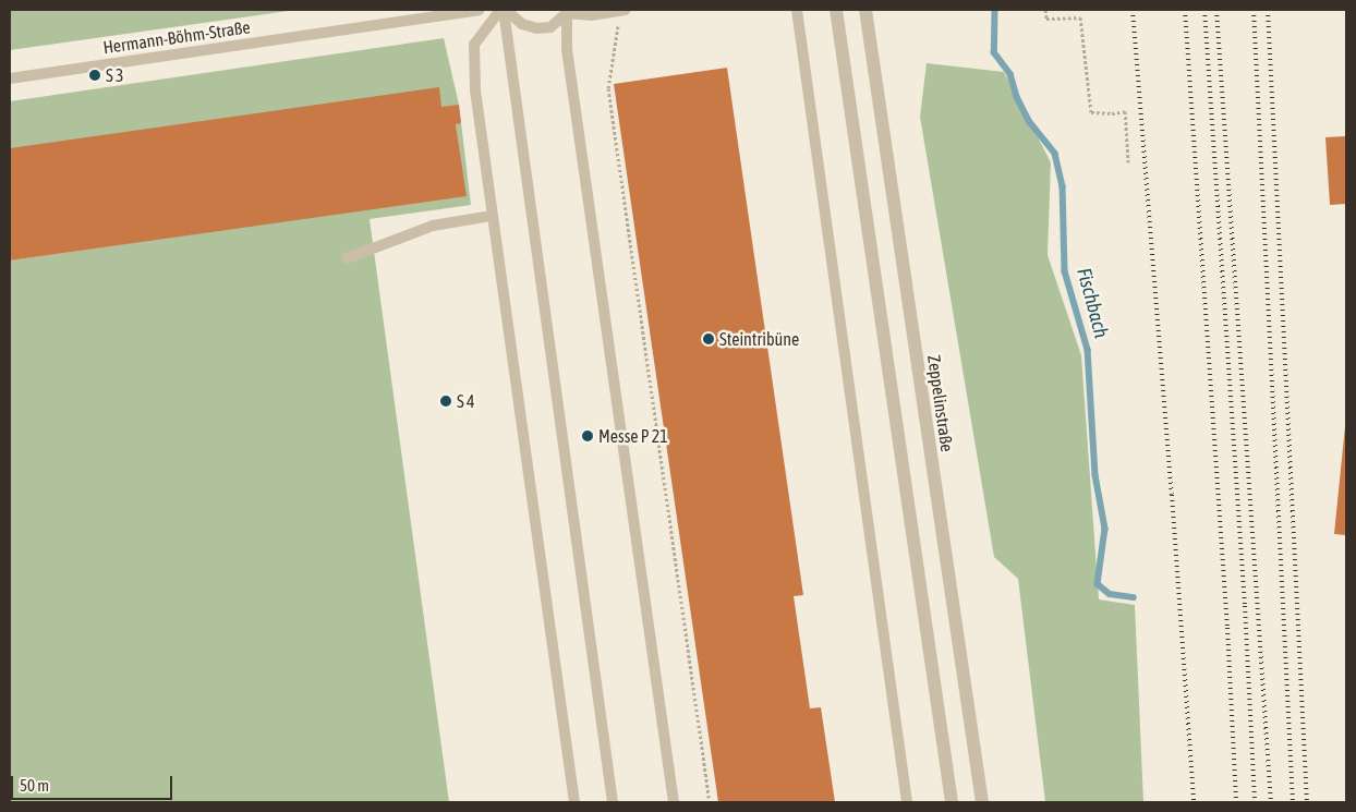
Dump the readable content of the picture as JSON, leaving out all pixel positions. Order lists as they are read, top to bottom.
{
  "streets": {
    "street": ["Zeppelinstraße"],
    "lane": ["Hermann-Böhm-Straße"]
  },
  "water": ["Fischbach"],
  "places": [
    "S 3",
    "Steintribüne",
    "S 4",
    "Messe P 21"
  ],
  "scale_bar": "50 m"
}
